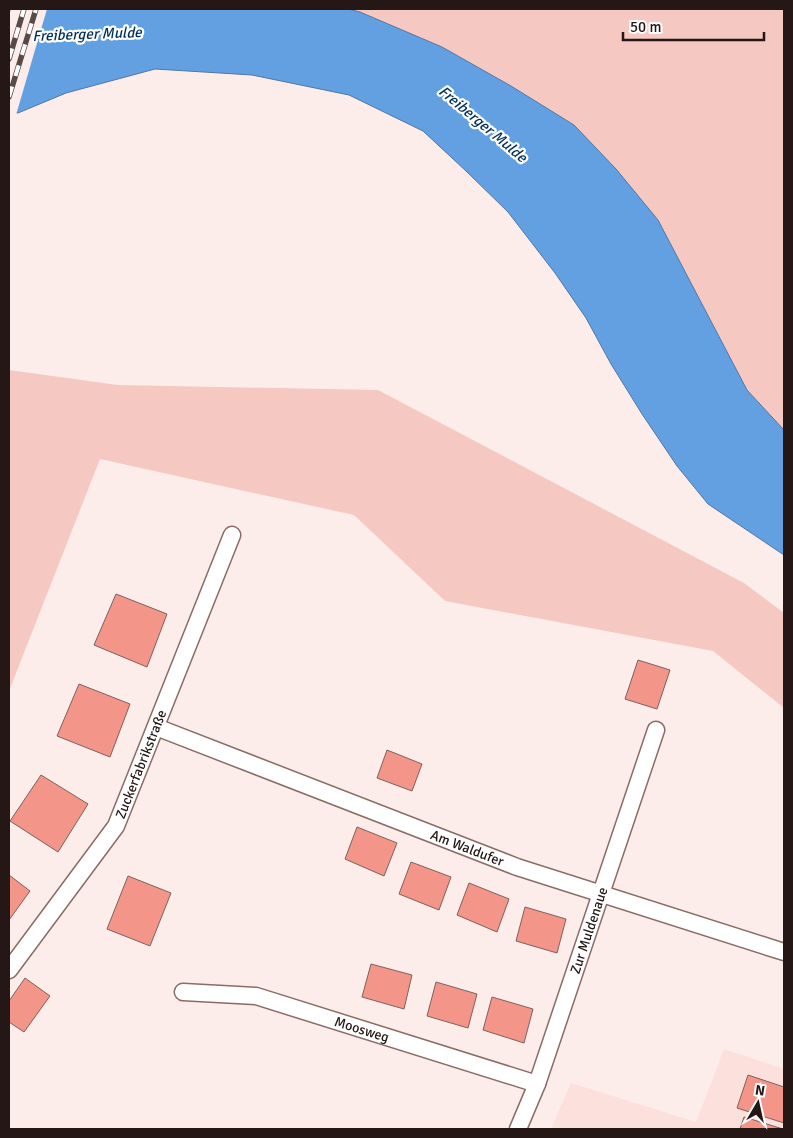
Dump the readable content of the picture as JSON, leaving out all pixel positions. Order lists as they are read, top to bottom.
{
  "streets": {
    "street": [
      "Zuckerfabrikstraße",
      "Am Waldufer",
      "Zur Muldenaue",
      "Moosweg"
    ]
  },
  "crossings": [
    ["Zuckerfabrikstraße", "Am Waldufer"],
    ["Am Waldufer", "Zur Muldenaue"],
    ["Zur Muldenaue", "Moosweg"]
  ],
  "water": ["Freiberger Mulde"],
  "scale_bar": "50 m",
  "north": "top"
}
